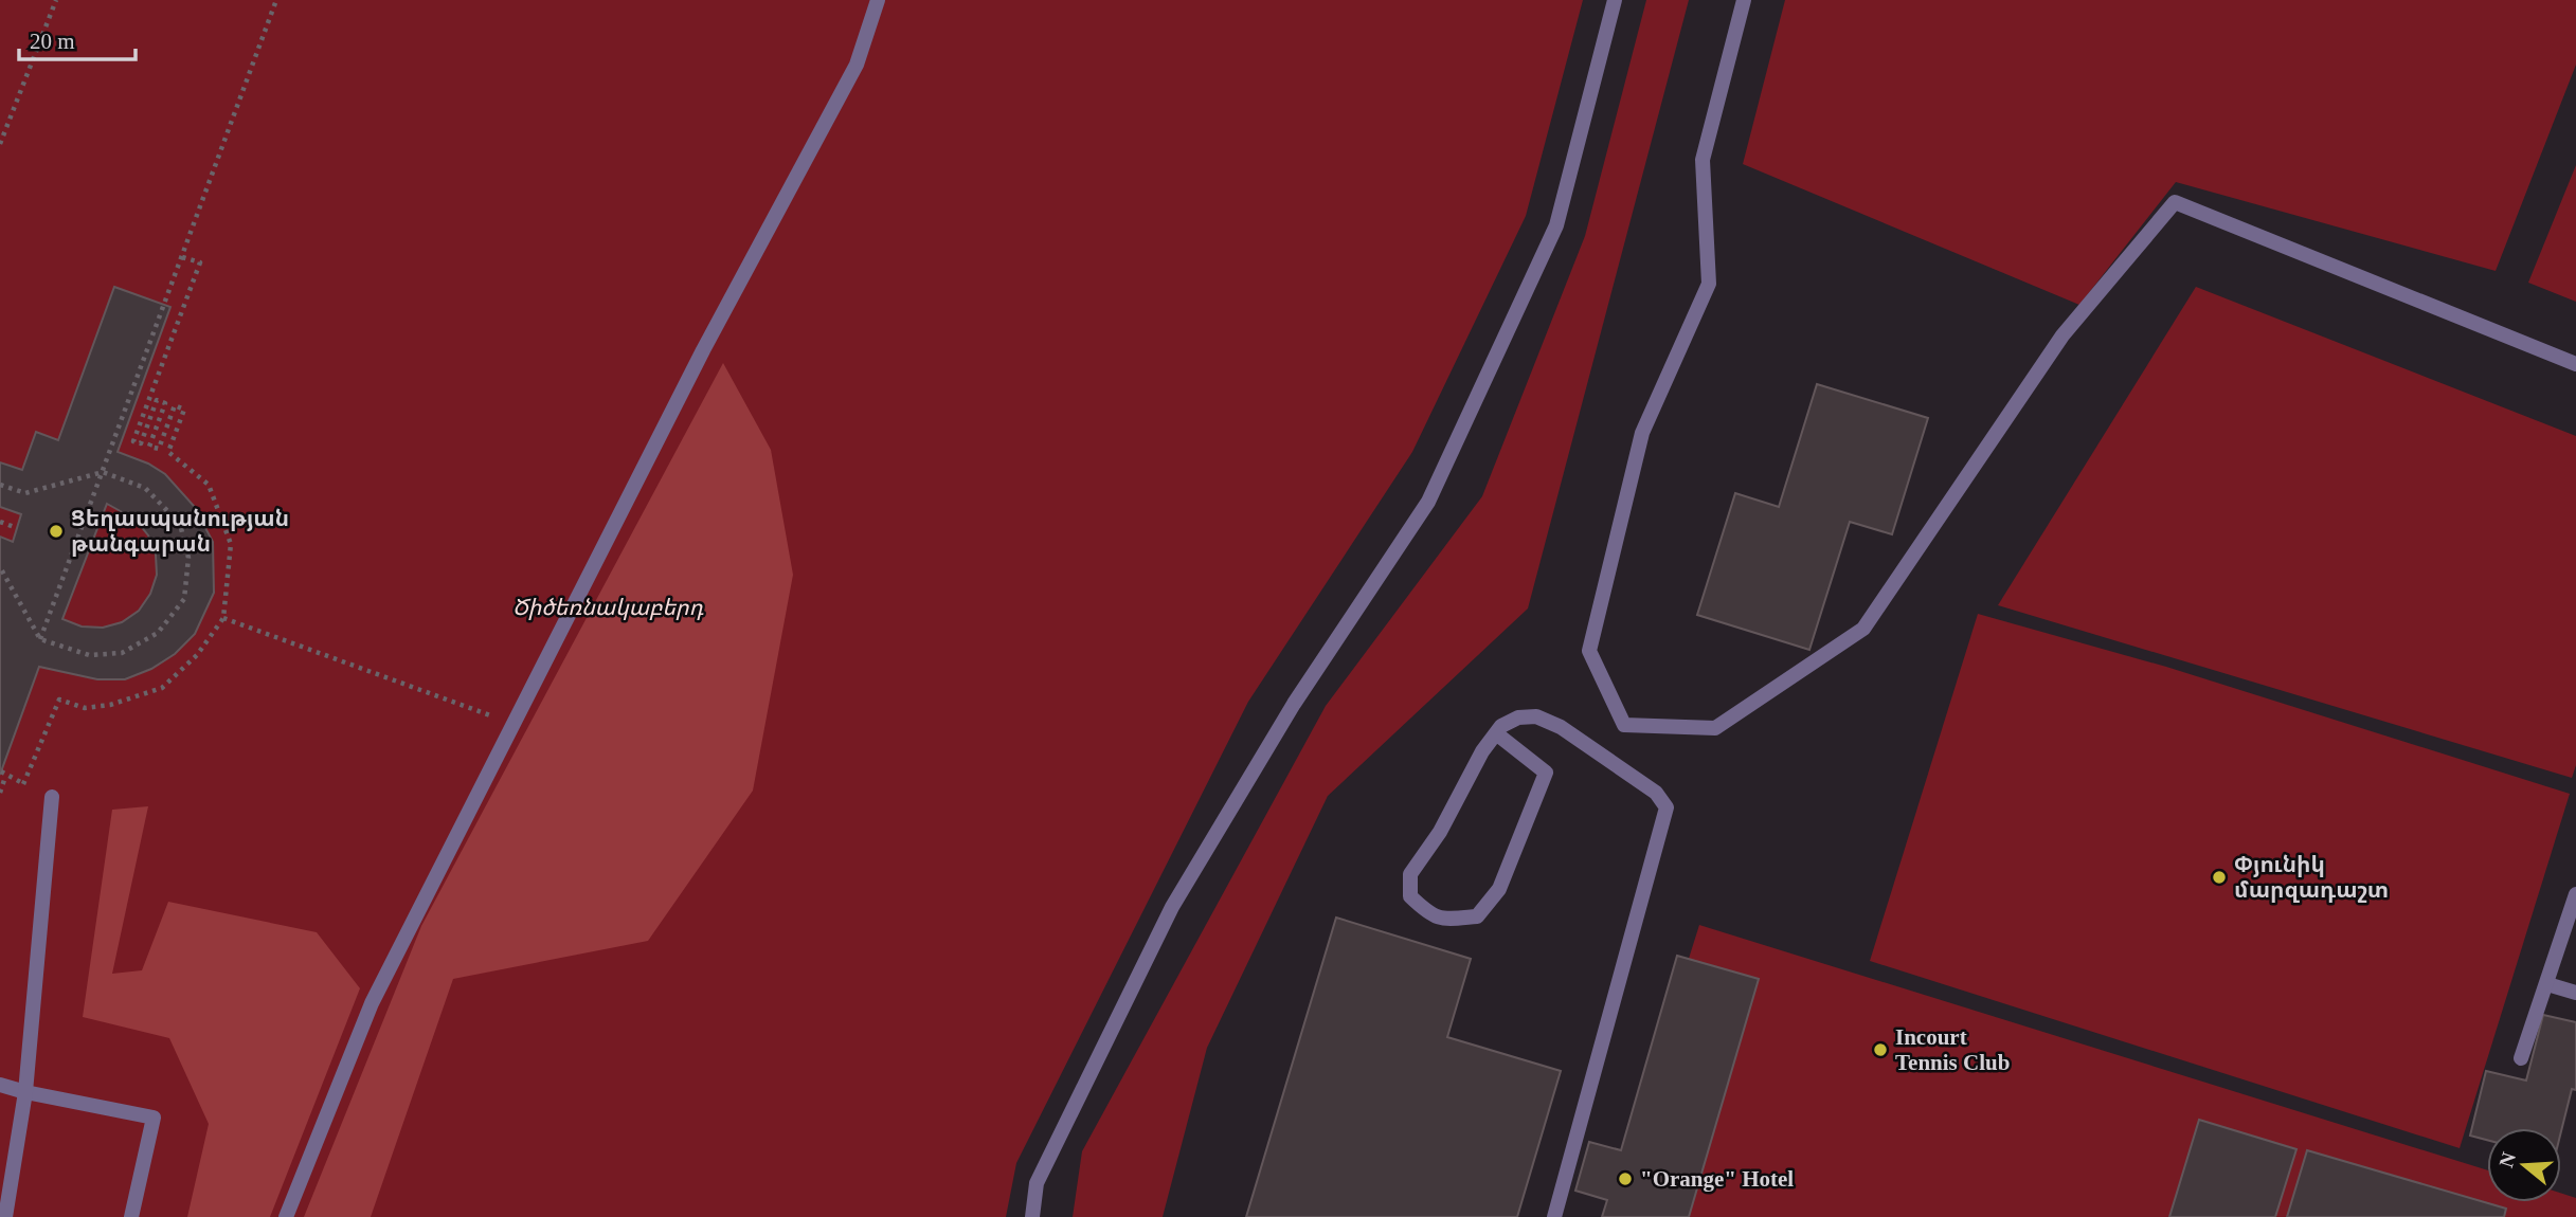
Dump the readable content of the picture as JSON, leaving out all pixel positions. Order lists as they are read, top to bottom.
{
  "parks": ["Ծիծեռնակաբերդ"],
  "places": [
    "Ցեղասպանության թանգարան",
    "Փյունիկ մարզադաշտ",
    "Incourt Tennis Club",
    "\"Orange\" Hotel"
  ],
  "scale_bar": "20 m",
  "north": "left"
}
